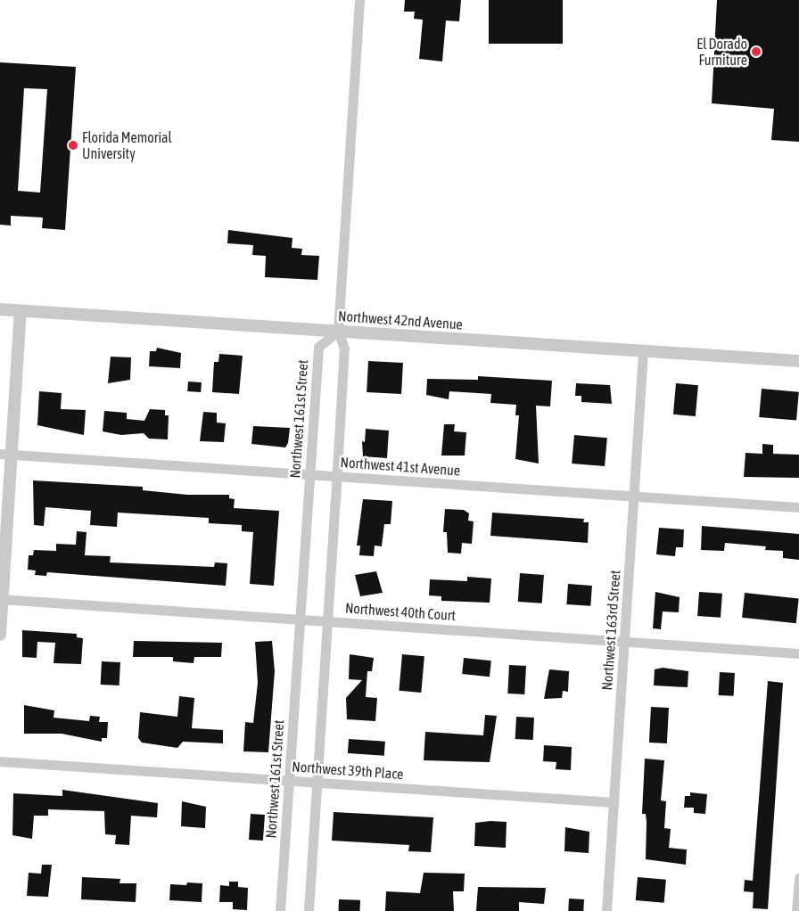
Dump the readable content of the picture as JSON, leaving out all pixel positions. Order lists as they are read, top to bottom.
{
  "streets": {
    "street": [
      "Northwest 42nd Avenue",
      "Northwest 161st Street",
      "Northwest 41st Avenue",
      "Northwest 40th Court",
      "Northwest 163rd Street",
      "Northwest 39th Place"
    ]
  },
  "crossings": [
    ["Northwest 42nd Avenue", "Northwest 161st Street"],
    ["Northwest 42nd Avenue", "Northwest 163rd Street"],
    ["Northwest 161st Street", "Northwest 41st Avenue"],
    ["Northwest 161st Street", "Northwest 40th Court"],
    ["Northwest 161st Street", "Northwest 39th Place"],
    ["Northwest 41st Avenue", "Northwest 163rd Street"],
    ["Northwest 40th Court", "Northwest 163rd Street"],
    ["Northwest 163rd Street", "Northwest 39th Place"]
  ],
  "places": ["El Dorado Furniture", "Florida Memorial University"]
}
